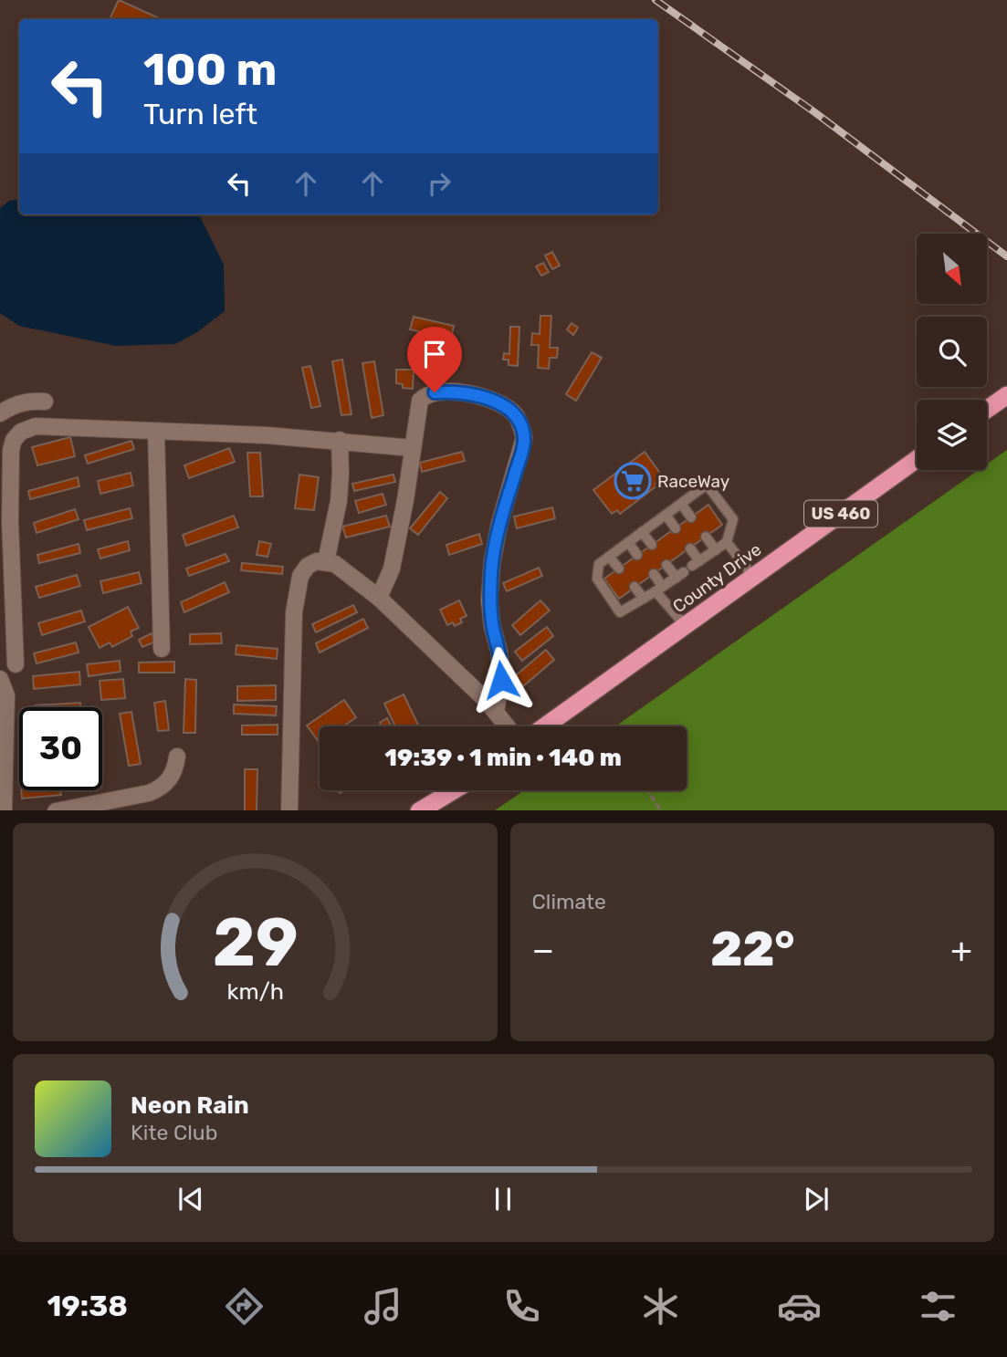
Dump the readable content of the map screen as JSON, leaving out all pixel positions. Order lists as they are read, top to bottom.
{
  "streets": {
    "highway": ["US 460", "County Drive"]
  },
  "places": {
    "supermarket": ["RaceWay"]
  },
  "north": "bottom right",
  "page": {
    "turn": ["100 m", "Turn left"],
    "limit": "30",
    "trip": "19:39 · 1 min · 140 m",
    "tile": "Climate",
    "heat": ["−", "22°", "+"],
    "song": ["Neon Rain", "Kite Club"],
    "tabs": "19:38",
    "gauge": ["29", "km/h"]
  }
}
